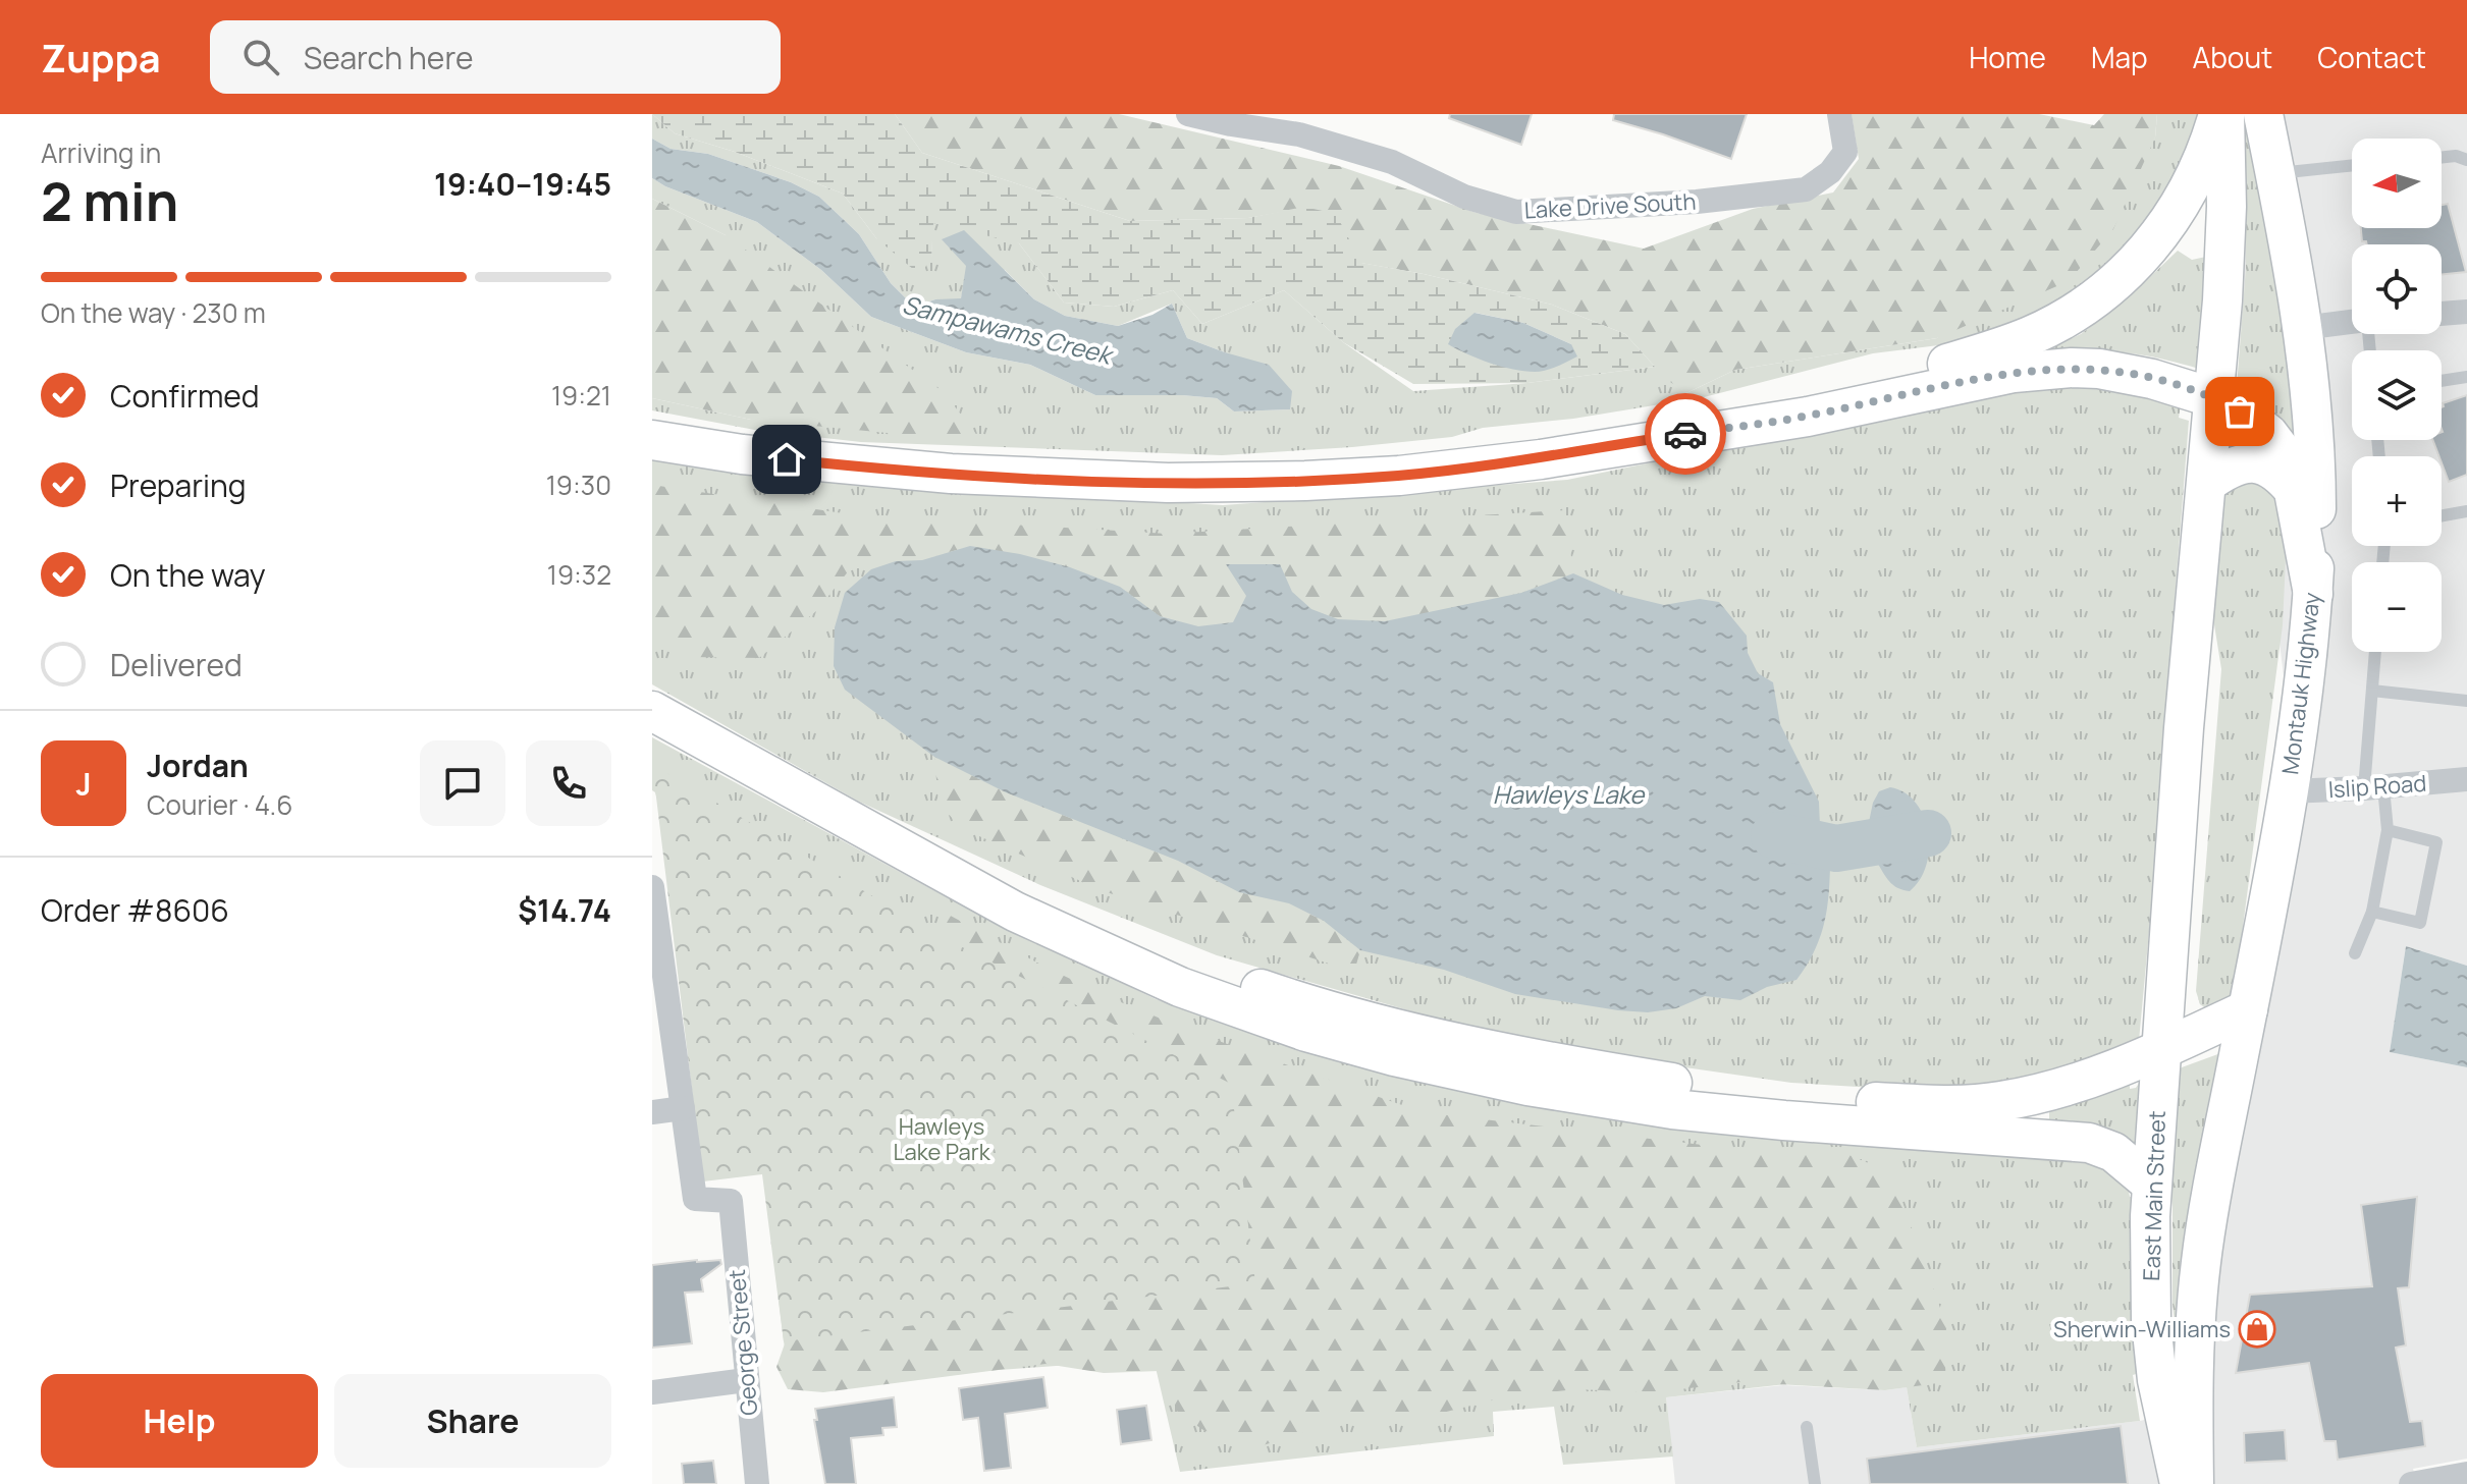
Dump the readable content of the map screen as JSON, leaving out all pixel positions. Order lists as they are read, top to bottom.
{
  "streets": {
    "main road": ["Montauk Highway", "East Main Street"],
    "street": ["Lake Drive South", "Islip Road", "George Street"]
  },
  "crossings": [
    ["Montauk Highway", "Islip Road"]
  ],
  "water": ["Sampawams Creek", "Hawleys Lake"],
  "parks": ["Hawleys Lake Park"],
  "places": {
    "shop": ["Sherwin-Williams"]
  },
  "north": "left",
  "page": {
    "header": "Zuppa",
    "search": "Search here",
    "nav": [
      "Home",
      "Map",
      "About",
      "Contact"
    ],
    "heading": ["2 min", "Arriving in", "19:40–19:45"],
    "panel": [
      "Jordan",
      "Courier · 4.6",
      "Order #8606",
      "$14.74"
    ],
    "map_buttons": ["+", "−"],
    "bar": "On the way · 230 m",
    "list": [
      ["Confirmed", "19:21"],
      ["Preparing", "19:30"],
      ["On the way", "19:32"],
      "Delivered"
    ],
    "round": "J",
    "buttons": ["Help", "Share"]
  }
}
